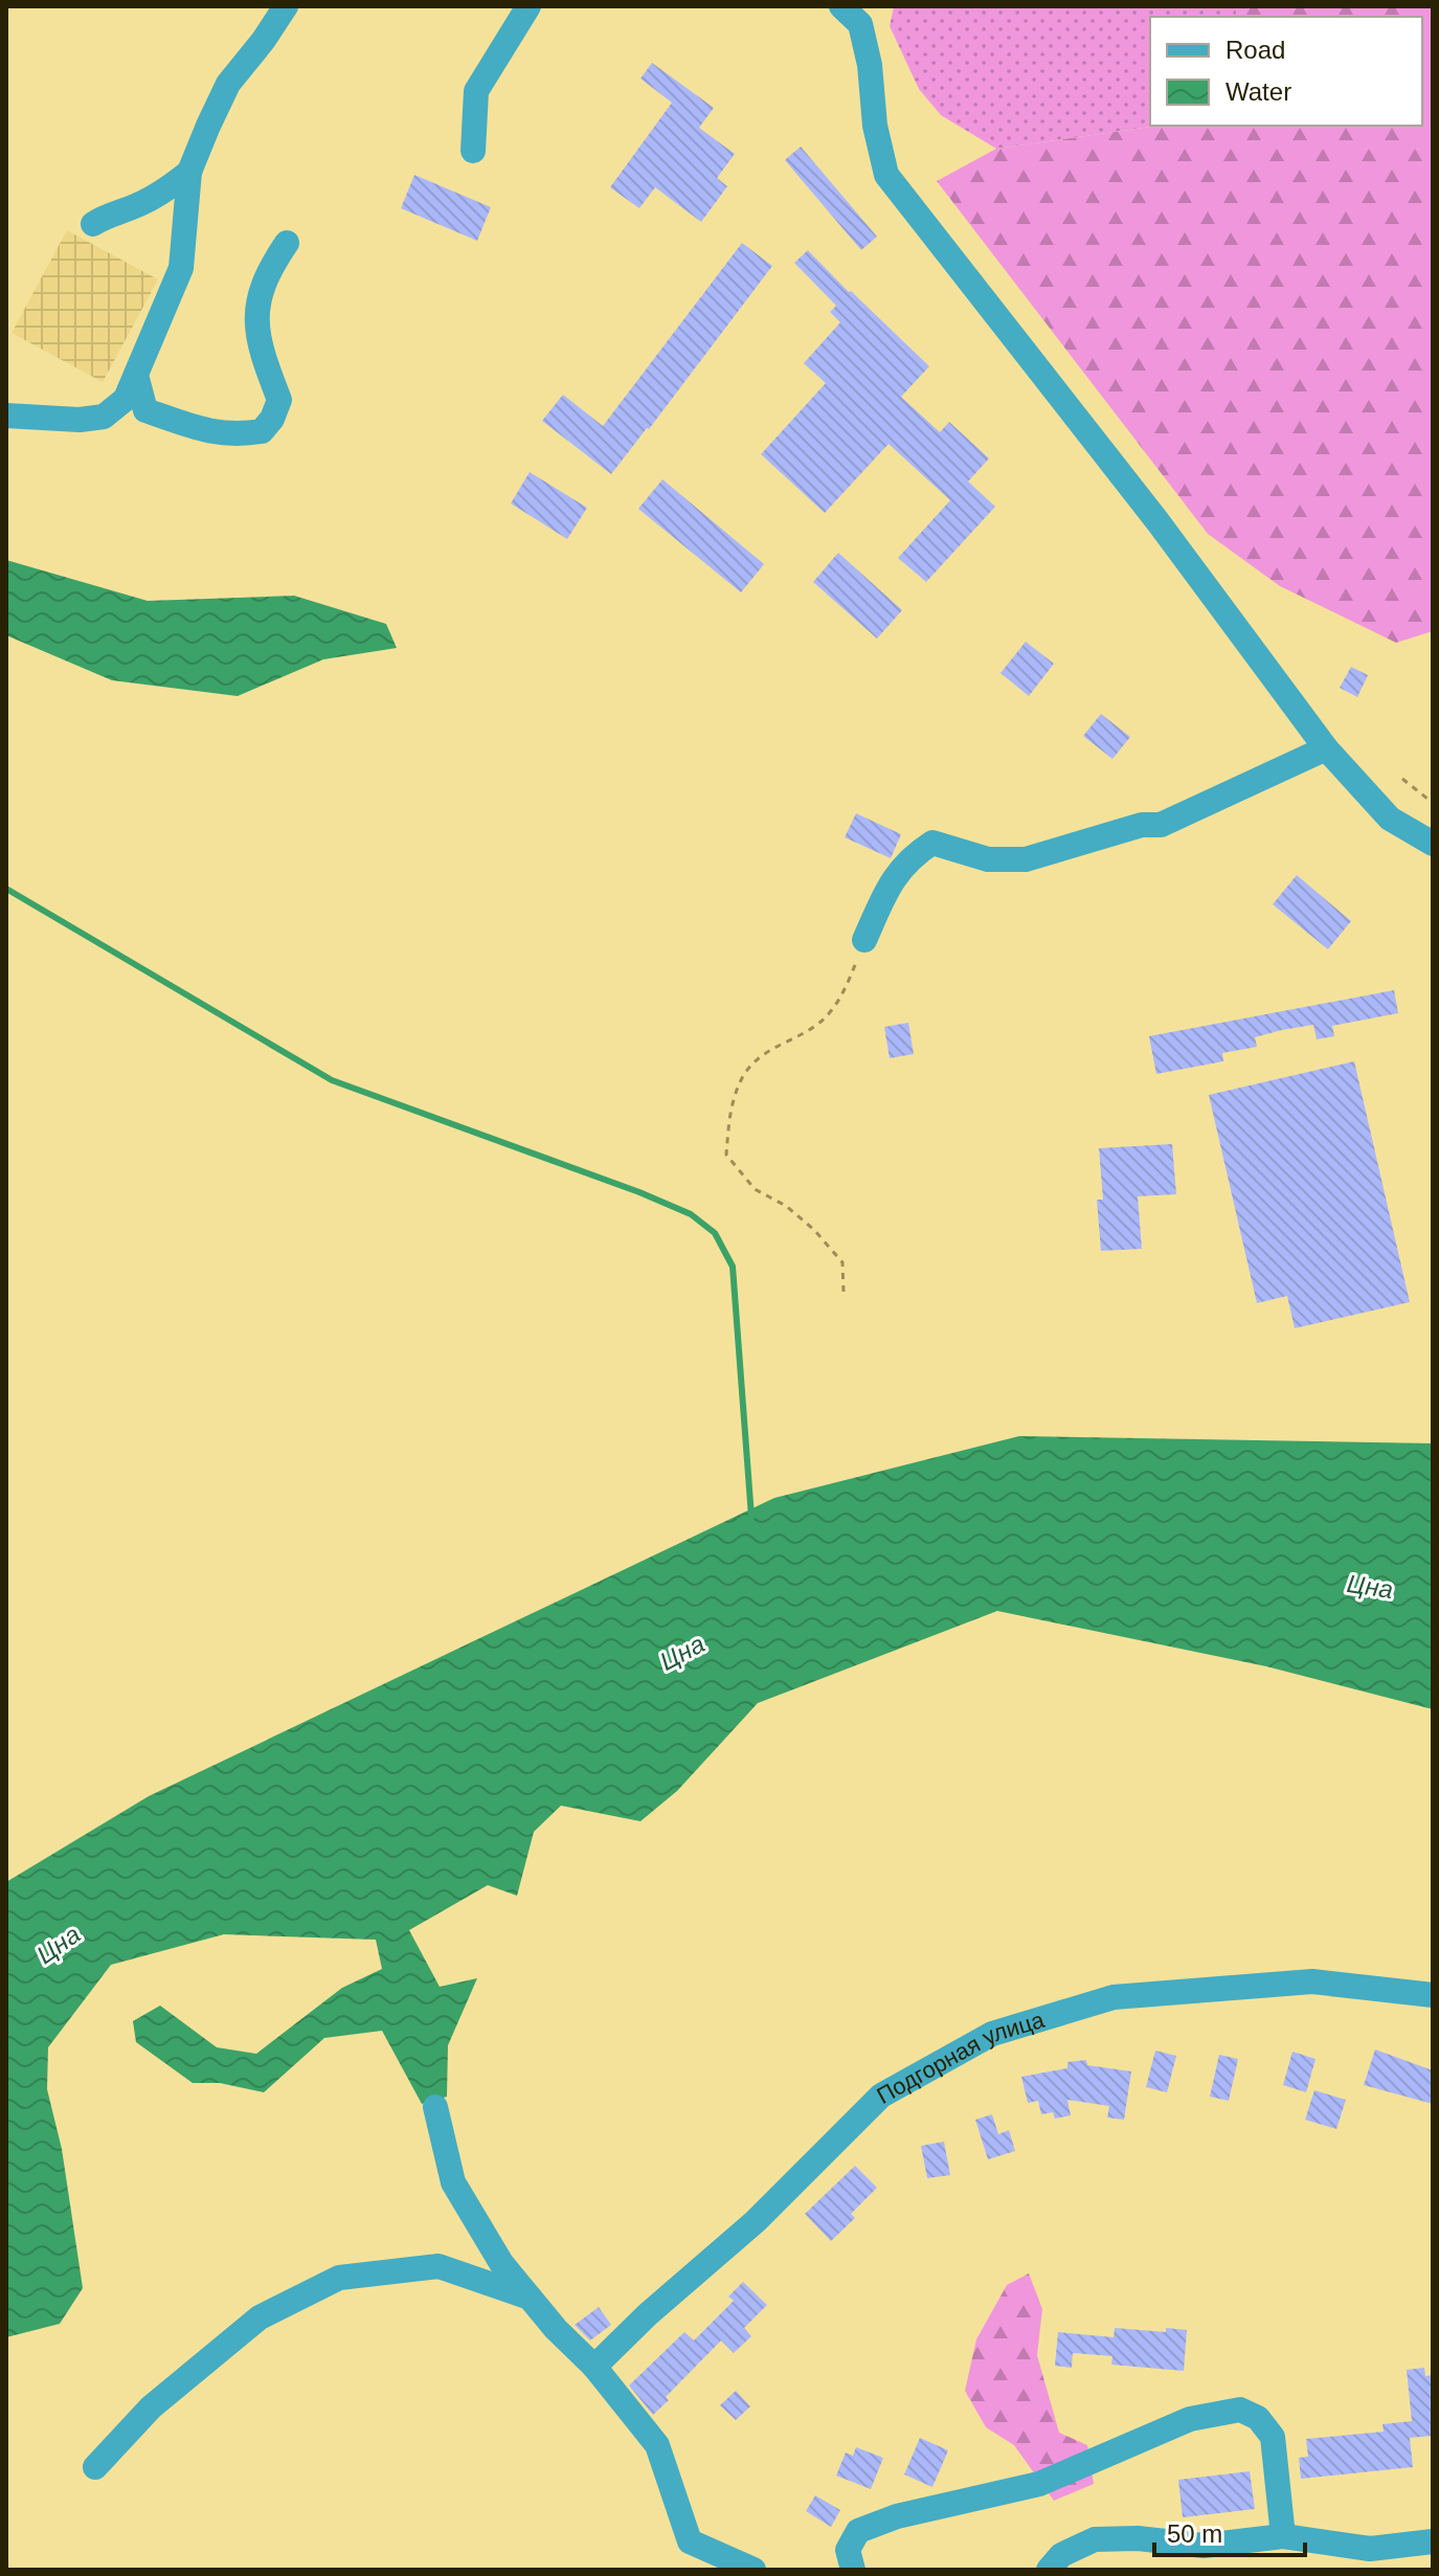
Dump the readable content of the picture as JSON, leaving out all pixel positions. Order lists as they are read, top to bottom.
{
  "streets": {
    "street": ["Подгорная улица"]
  },
  "water": ["Цна"],
  "legend": ["Road", "Water"],
  "scale_bar": "50 m"
}
